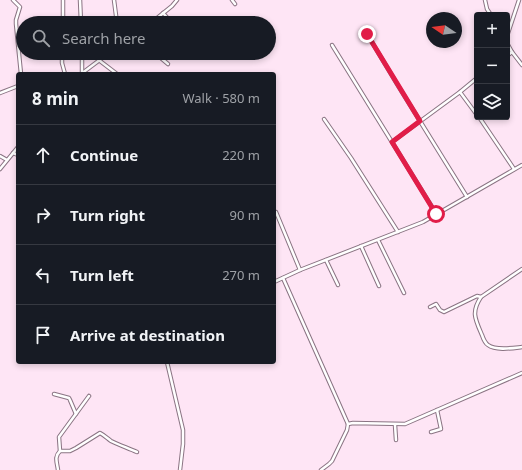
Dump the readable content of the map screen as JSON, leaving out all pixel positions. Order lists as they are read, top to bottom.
{
  "north": "left",
  "page": {
    "map_buttons": ["+", "−"],
    "search": "Search here",
    "heading": ["8 min", "Walk · 580 m"],
    "list": [
      ["Continue", "220 m"],
      ["Turn right", "90 m"],
      ["Turn left", "270 m"],
      "Arrive at destination"
    ]
  }
}
